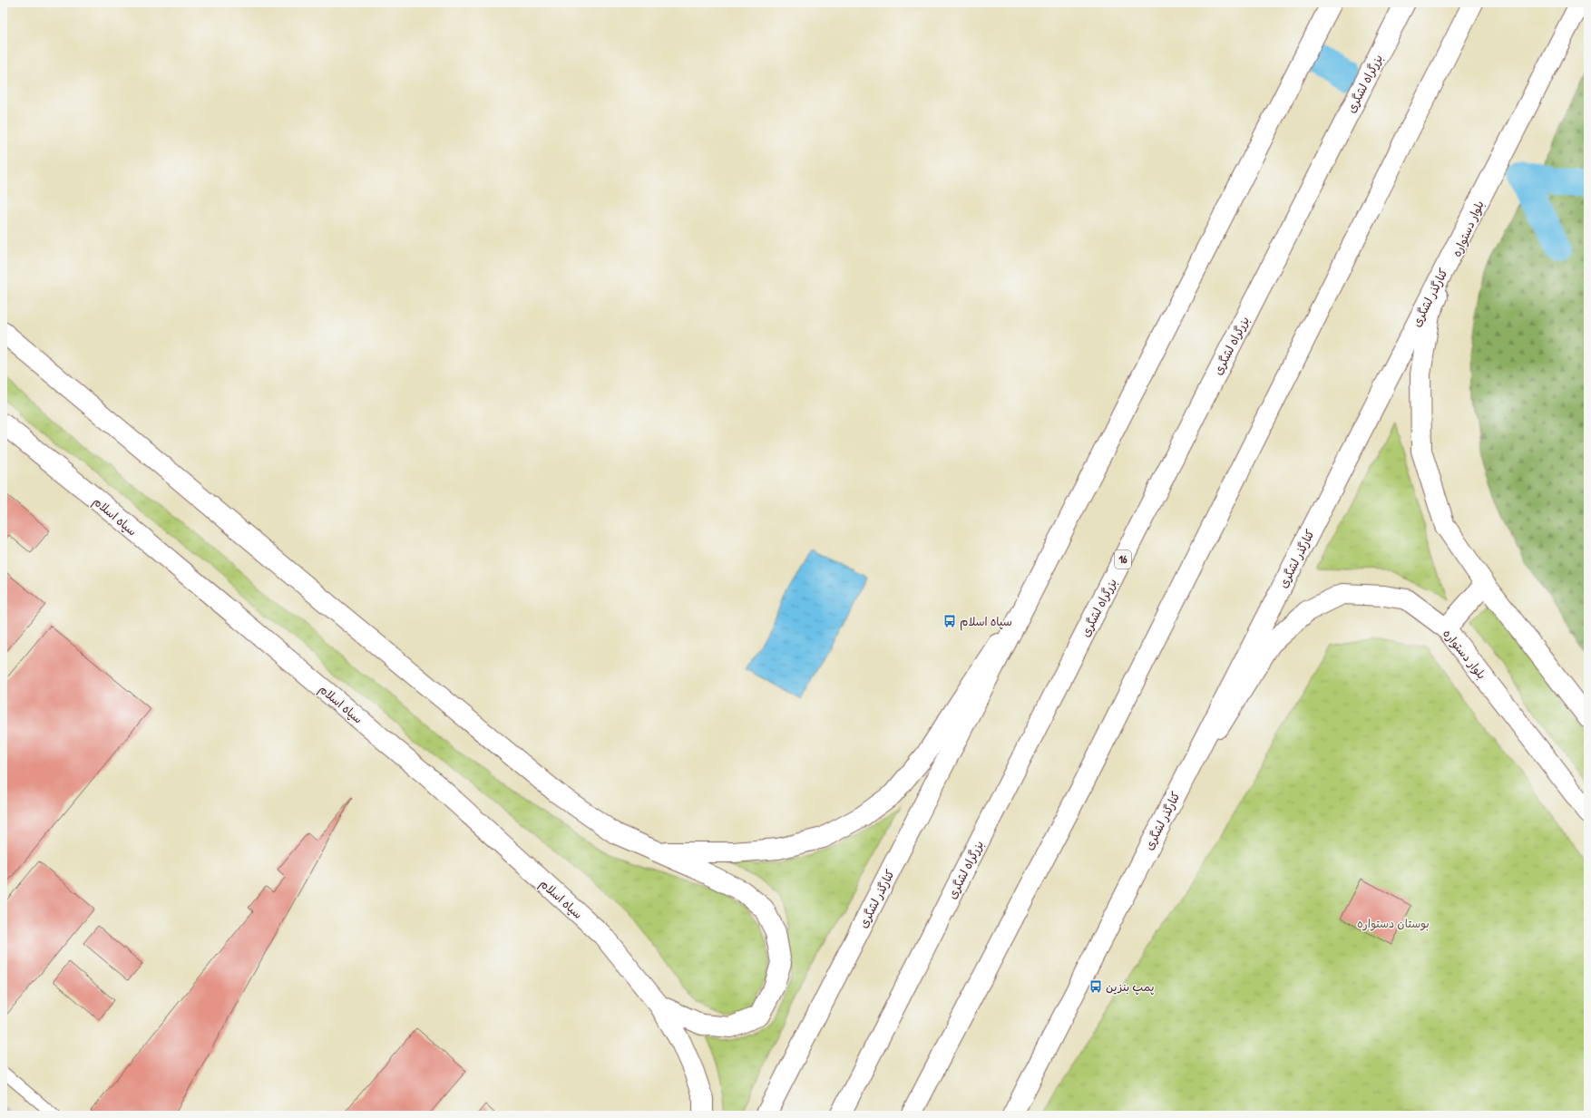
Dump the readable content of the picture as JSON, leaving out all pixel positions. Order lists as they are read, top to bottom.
{
  "streets": {
    "main road": [
      "بزرگراه لشگری",
      "بلوار دستواره",
      "کنارگذر لشگری",
      "سپاه اسلام",
      "16"
    ]
  },
  "crossings": [
    ["بلوار دستواره", "کنارگذر لشگری"]
  ],
  "parks": ["بوستان دستواره"],
  "places": {
    "bus stop": ["سپاه اسلام", "پمپ بنزین"]
  }
}
